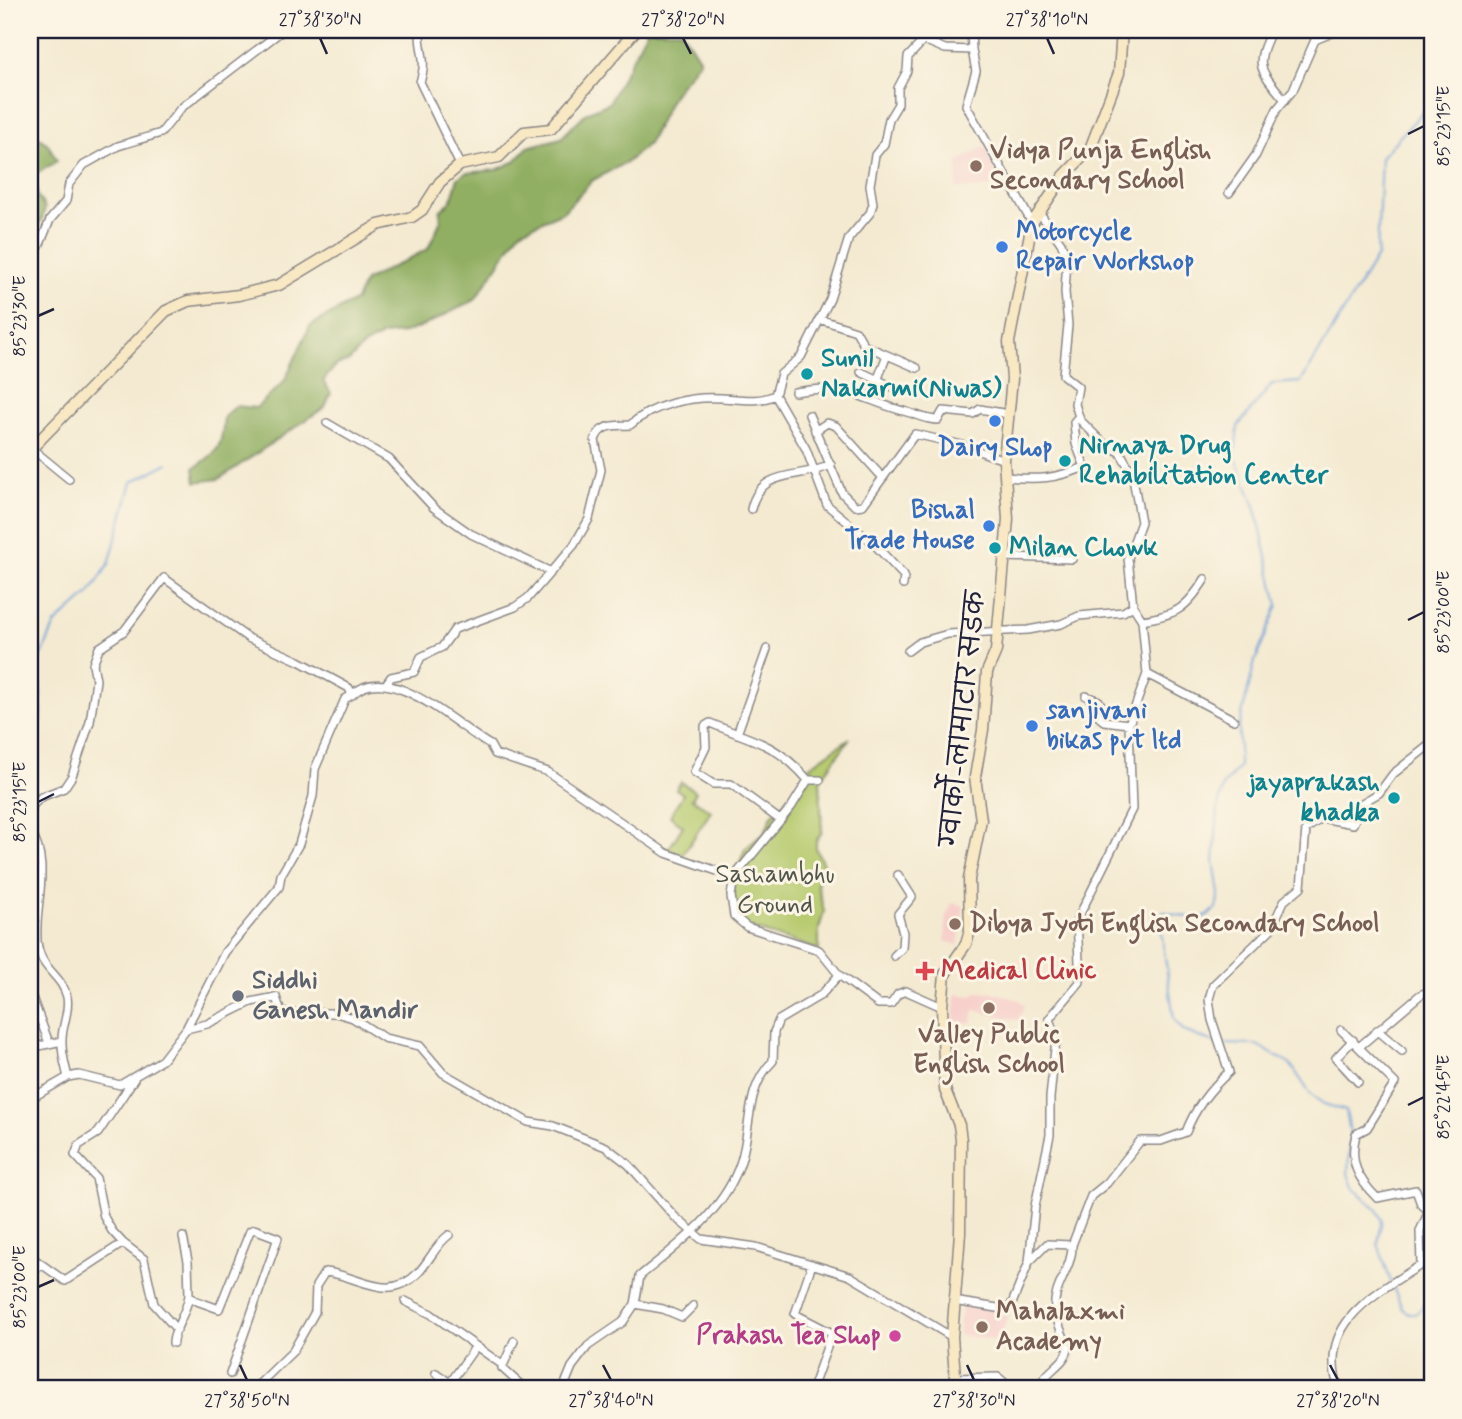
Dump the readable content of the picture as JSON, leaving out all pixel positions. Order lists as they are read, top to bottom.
{
  "streets": {
    "main road": ["ग्वार्को-लामाटार सडक"]
  },
  "parks": ["Sashambhu Ground"],
  "places": {
    "other": [
      "Vidya Punja English Secondary School",
      "Motorcycle Repair Workshop",
      "Sunil Nakarmi(Niwas)",
      "Dairy Shop",
      "Nirnaya Drug Rehabilitation Center",
      "Bishal Trade House",
      "Milan Chowk",
      "sanjivani bikas pvt ltd",
      "jayaprakash khadka",
      "Dibya Jyoti English Secondary School",
      "Siddhi Ganesh Mandir",
      "Valley Public English School",
      "Mahalaxmi Academy",
      "Prakash Tea Shop"
    ],
    "health": ["Medical Clinic"]
  },
  "coordinates": [
    "27°38'30\"N",
    "27°38'20\"N",
    "27°38'10\"N",
    "85°23'15\"E",
    "85°23'30\"E",
    "85°23'00\"E",
    "85°22'45\"E",
    "27°38'50\"N",
    "27°38'40\"N"
  ]
}
